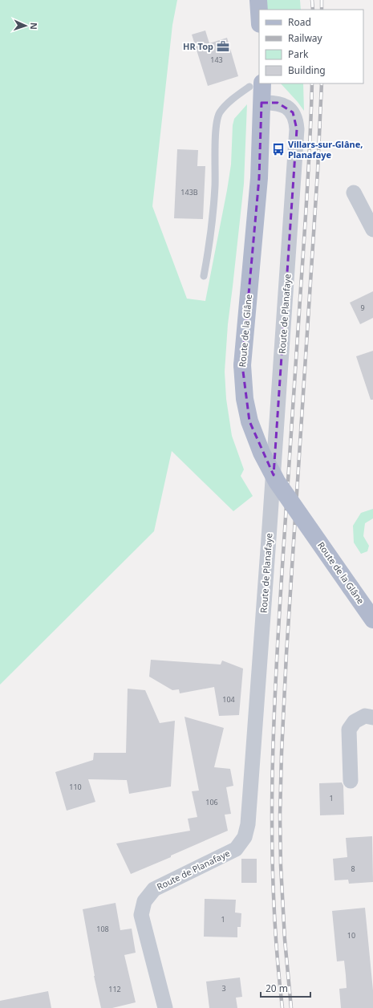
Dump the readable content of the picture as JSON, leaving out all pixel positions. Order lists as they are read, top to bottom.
{
  "streets": {
    "main road": ["Route de la Glâne"],
    "street": ["Route de Planafaye"]
  },
  "crossings": [
    ["Route de Planafaye", "Route de la Glâne"]
  ],
  "places": {
    "office": ["HR Top"],
    "bus stop": ["Villars-sur-Glâne, Planafaye"]
  },
  "house_numbers": [
    "143",
    "143B",
    "9",
    "104",
    "110",
    "1",
    "106",
    "8",
    "1",
    "108",
    "10",
    "3",
    "112"
  ],
  "legend": [
    "Road",
    "Railway",
    "Park",
    "Building"
  ],
  "scale_bar": "20 m",
  "north": "right"
}
